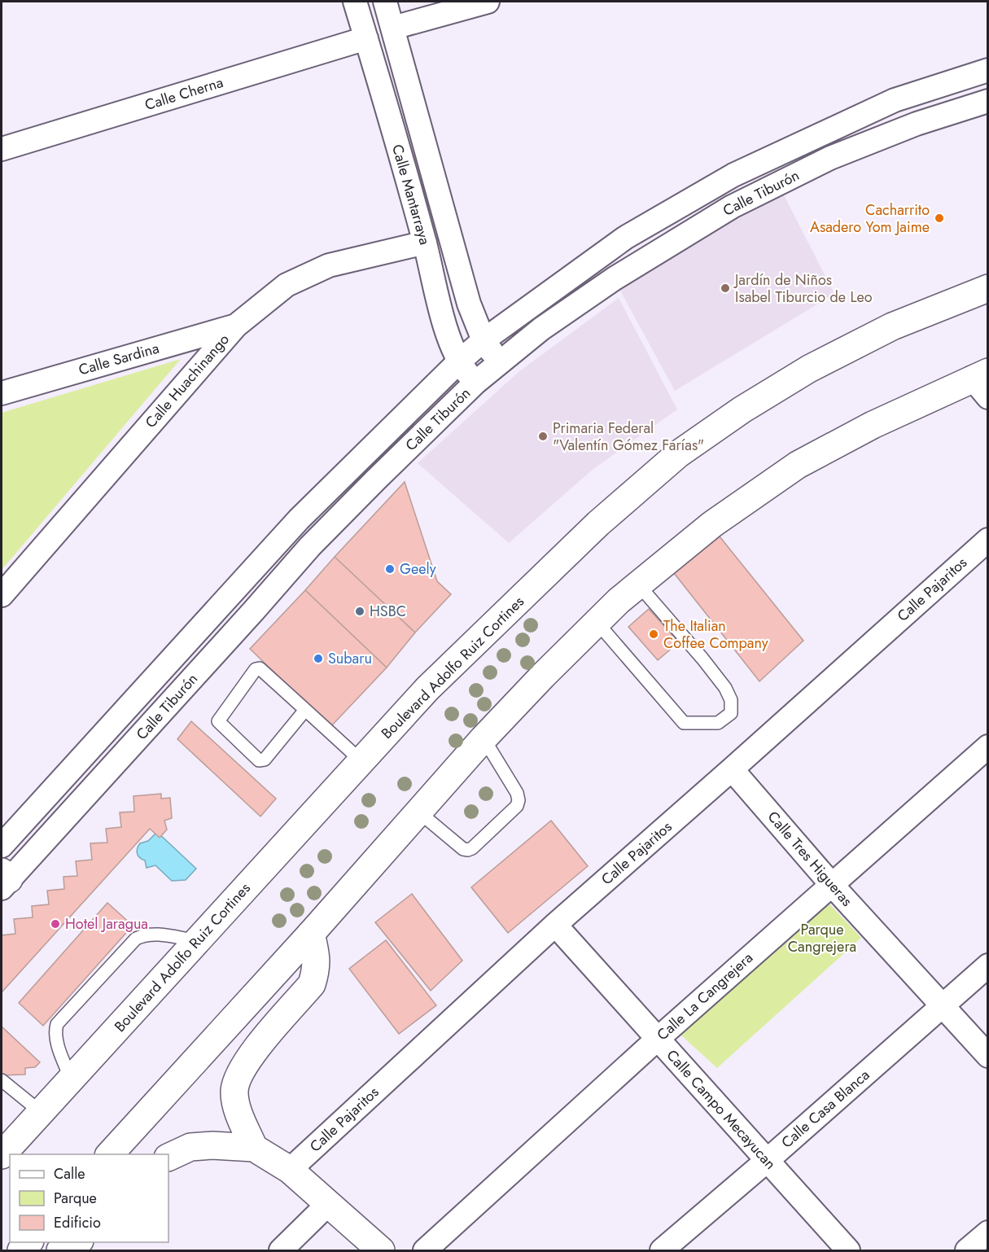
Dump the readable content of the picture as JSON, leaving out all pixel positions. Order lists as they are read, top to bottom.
{
  "streets": {
    "main road": ["Boulevard Adolfo Ruiz Cortines"],
    "street": [
      "Calle Cherna",
      "Calle Tiburón",
      "Calle Mantarraya",
      "Calle Sardina",
      "Calle Huachinango",
      "Calle Pajaritos",
      "Calle Tres Higueras",
      "Calle La Cangrejera",
      "Calle Casa Blanca",
      "Calle Campo Mecayucan"
    ]
  },
  "crossings": [
    ["Calle Cherna", "Calle Mantarraya"],
    ["Calle Tiburón", "Calle Mantarraya"],
    ["Calle Mantarraya", "Calle Huachinango"],
    ["Calle Sardina", "Calle Huachinango"],
    ["Calle Pajaritos", "Calle Tres Higueras"],
    ["Calle Pajaritos", "Calle Campo Mecayucan"],
    ["Calle Tres Higueras", "Calle La Cangrejera"],
    ["Calle Tres Higueras", "Calle Casa Blanca"],
    ["Calle La Cangrejera", "Calle Campo Mecayucan"],
    ["Calle Casa Blanca", "Calle Campo Mecayucan"]
  ],
  "parks": ["Parque Cangrejera"],
  "places": [
    "Cacharrito Asadero Yom Jaime",
    "Jardín de Niños Isabel Tiburcio de Leo",
    "Primaria Federal \"Valentín Gómez Farías\"",
    "Geely",
    "HSBC",
    "The Italian Coffee Company",
    "Subaru",
    "Hotel Jaragua"
  ],
  "legend": ["Calle", "Parque", "Edificio"]
}
